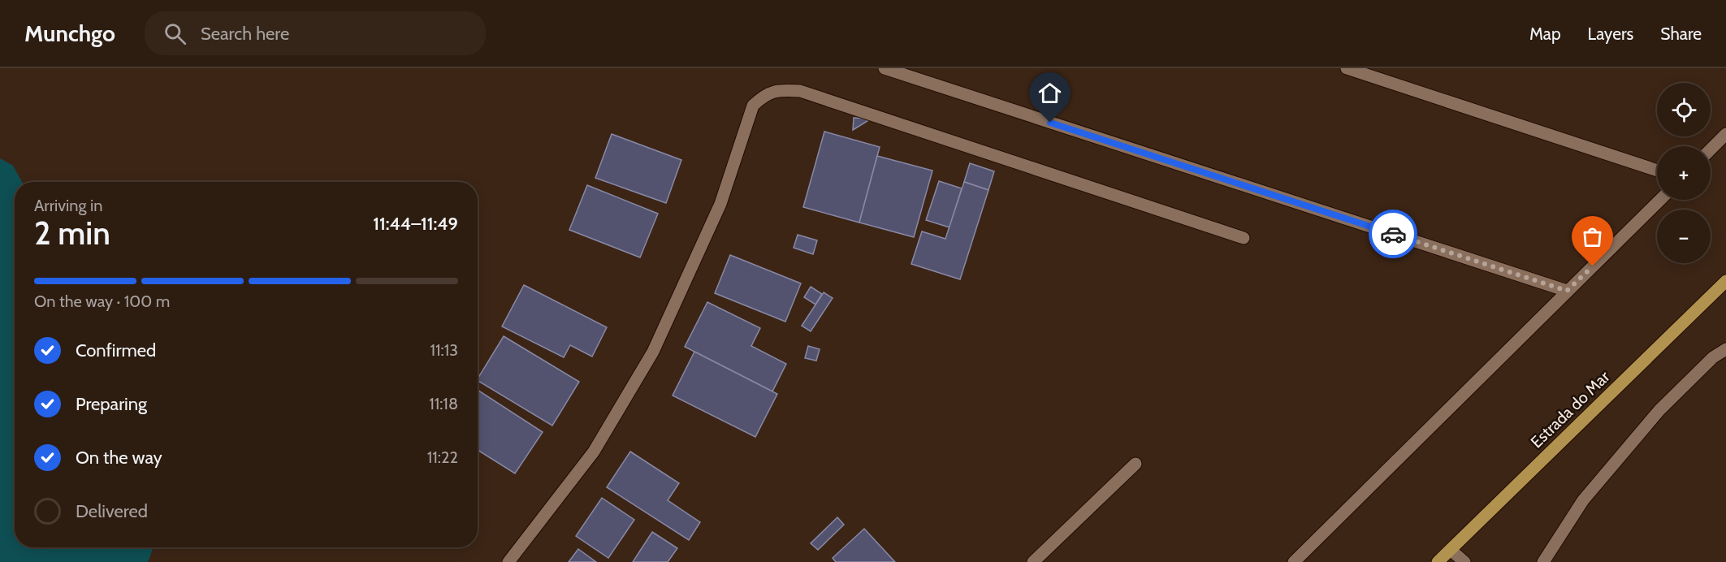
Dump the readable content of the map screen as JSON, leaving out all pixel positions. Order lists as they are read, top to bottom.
{
  "streets": {
    "main road": ["Estrada do Mar"]
  },
  "page": {
    "header": "Munchgo",
    "search": "Search here",
    "nav": ["Map", "Layers", "Share"],
    "map_buttons": ["+", "−"],
    "heading": ["2 min", "Arriving in", "11:44–11:49"],
    "bar": "On the way · 100 m",
    "list": [
      ["Confirmed", "11:13"],
      ["Preparing", "11:18"],
      ["On the way", "11:22"],
      "Delivered"
    ]
  }
}
